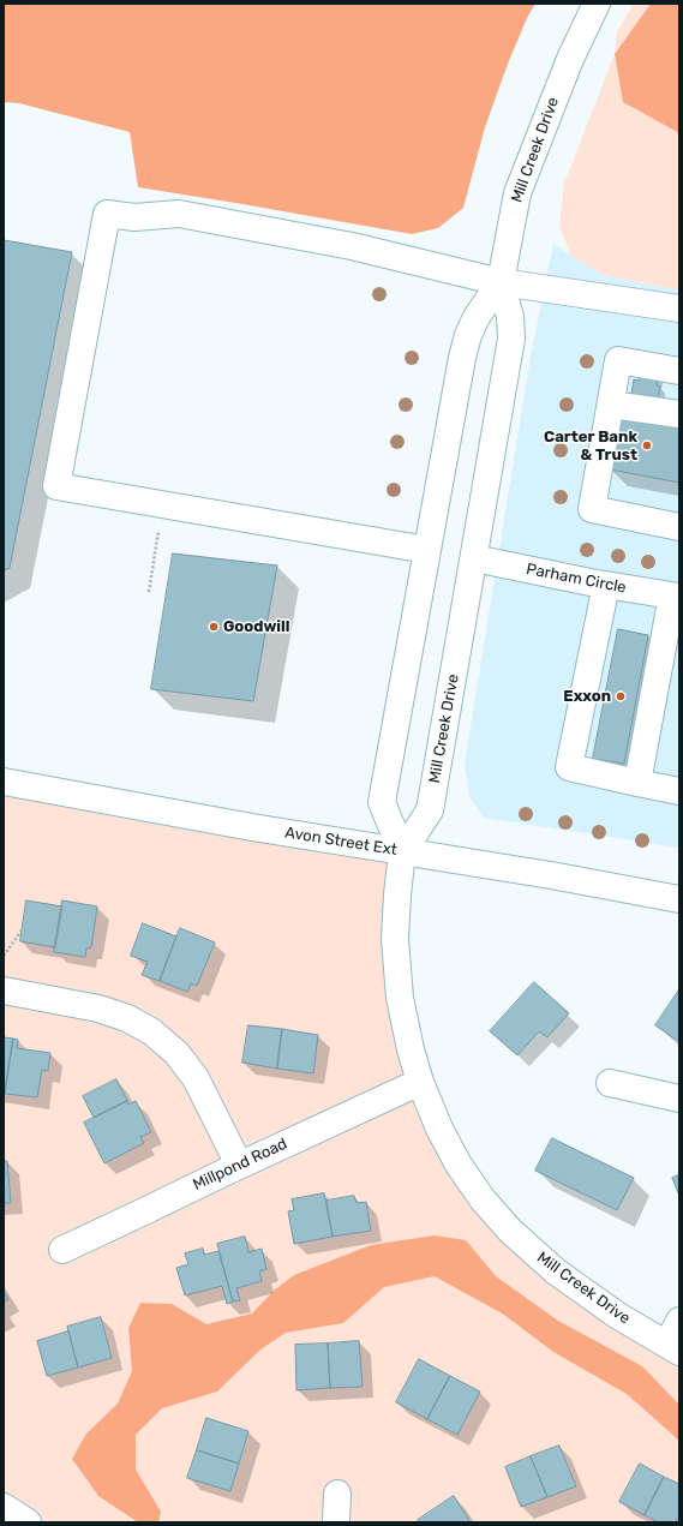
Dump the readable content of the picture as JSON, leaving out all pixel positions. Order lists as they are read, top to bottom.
{
  "streets": {
    "street": [
      "Mill Creek Drive",
      "Parham Circle",
      "Avon Street Ext",
      "Millpond Road"
    ]
  },
  "crossings": [
    ["Mill Creek Drive", "Parham Circle"],
    ["Mill Creek Drive", "Avon Street Ext"],
    ["Mill Creek Drive", "Millpond Road"]
  ],
  "places": ["Carter Bank & Trust", "Goodwill", "Exxon"]
}
